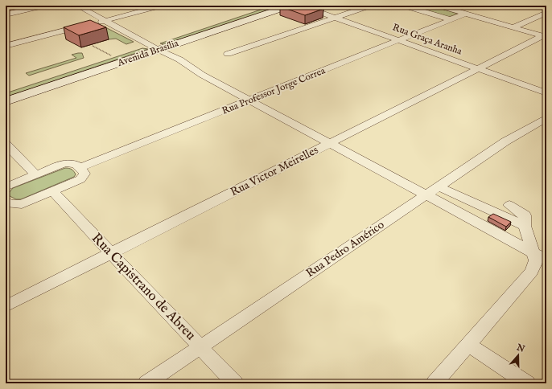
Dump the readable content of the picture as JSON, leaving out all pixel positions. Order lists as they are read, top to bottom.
{
  "streets": {
    "main road": ["Avenida Brasília"],
    "street": [
      "Rua Graça Aranha",
      "Rua Professor Jorge Correa",
      "Rua Victor Meirelles",
      "Rua Pedro Américo",
      "Rua Capistrano de Abreu"
    ]
  },
  "crossings": [
    ["Rua Graça Aranha", "Rua Professor Jorge Correa"],
    ["Rua Graça Aranha", "Rua Victor Meirelles"],
    ["Rua Victor Meirelles", "Rua Capistrano de Abreu"],
    ["Rua Pedro Américo", "Rua Capistrano de Abreu"]
  ],
  "north": "top"
}
